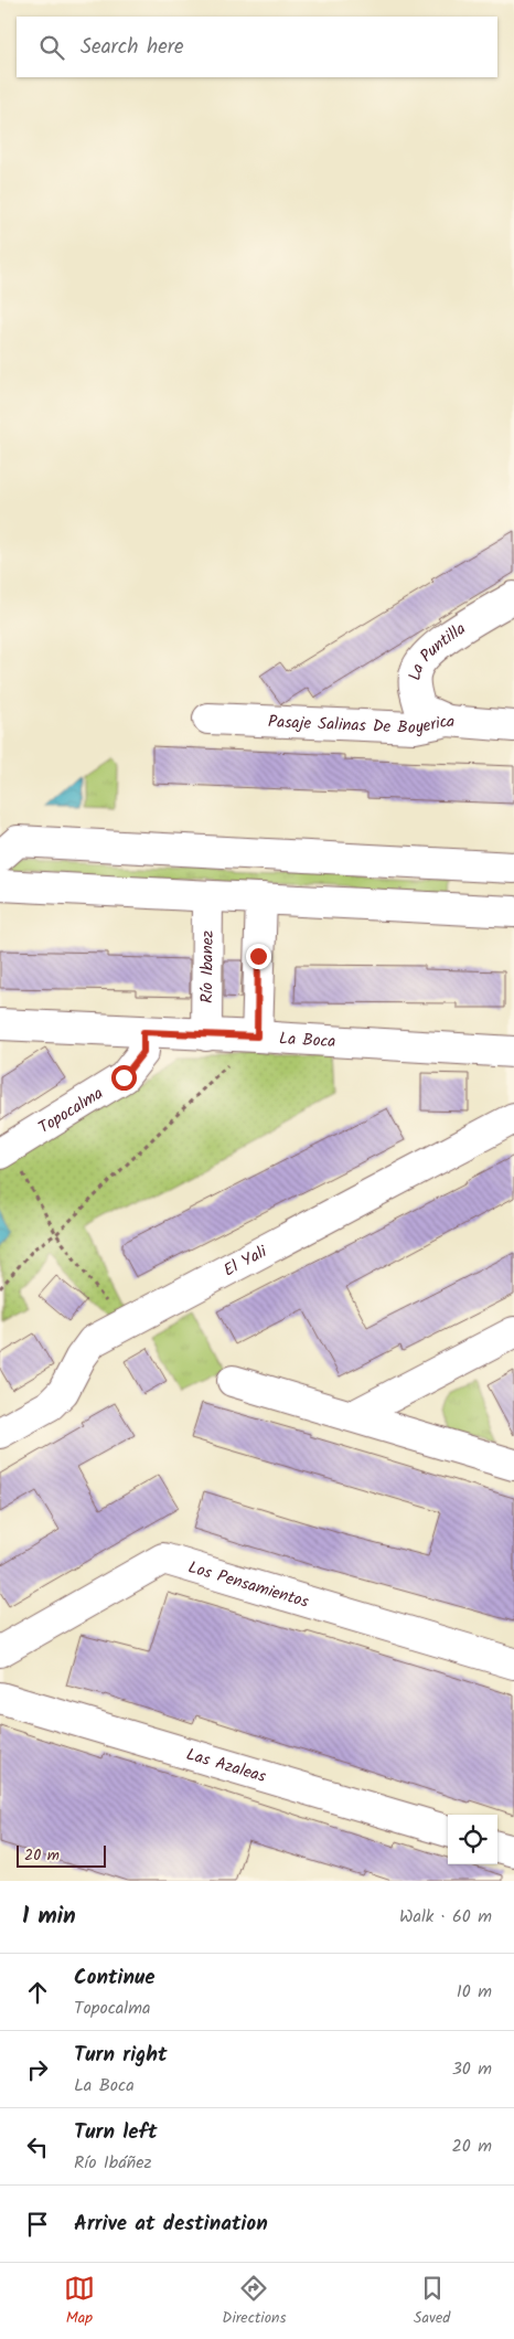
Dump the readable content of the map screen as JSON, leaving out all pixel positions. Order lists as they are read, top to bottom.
{
  "streets": {
    "street": [
      "La Puntilla",
      "Pasaje Salinas De Boyerica",
      "Río Ibanez",
      "La Boca",
      "Topocalma",
      "El Yali",
      "Los Pensamientos",
      "Las Azaleas"
    ]
  },
  "crossings": [
    ["La Puntilla", "Pasaje Salinas De Boyerica"],
    ["Río Ibanez", "La Boca"],
    ["La Boca", "Topocalma"]
  ],
  "scale_bar": "20 m",
  "page": {
    "search": "Search here",
    "scale": "20 m",
    "heading": ["1 min", "Walk · 60 m"],
    "list": [
      ["Continue", "Topocalma", "10 m"],
      ["Turn right", "La Boca", "30 m"],
      ["Turn left", "Río Ibáñez", "20 m"],
      "Arrive at destination"
    ],
    "nav": ["Map", "Directions", "Saved"]
  }
}
